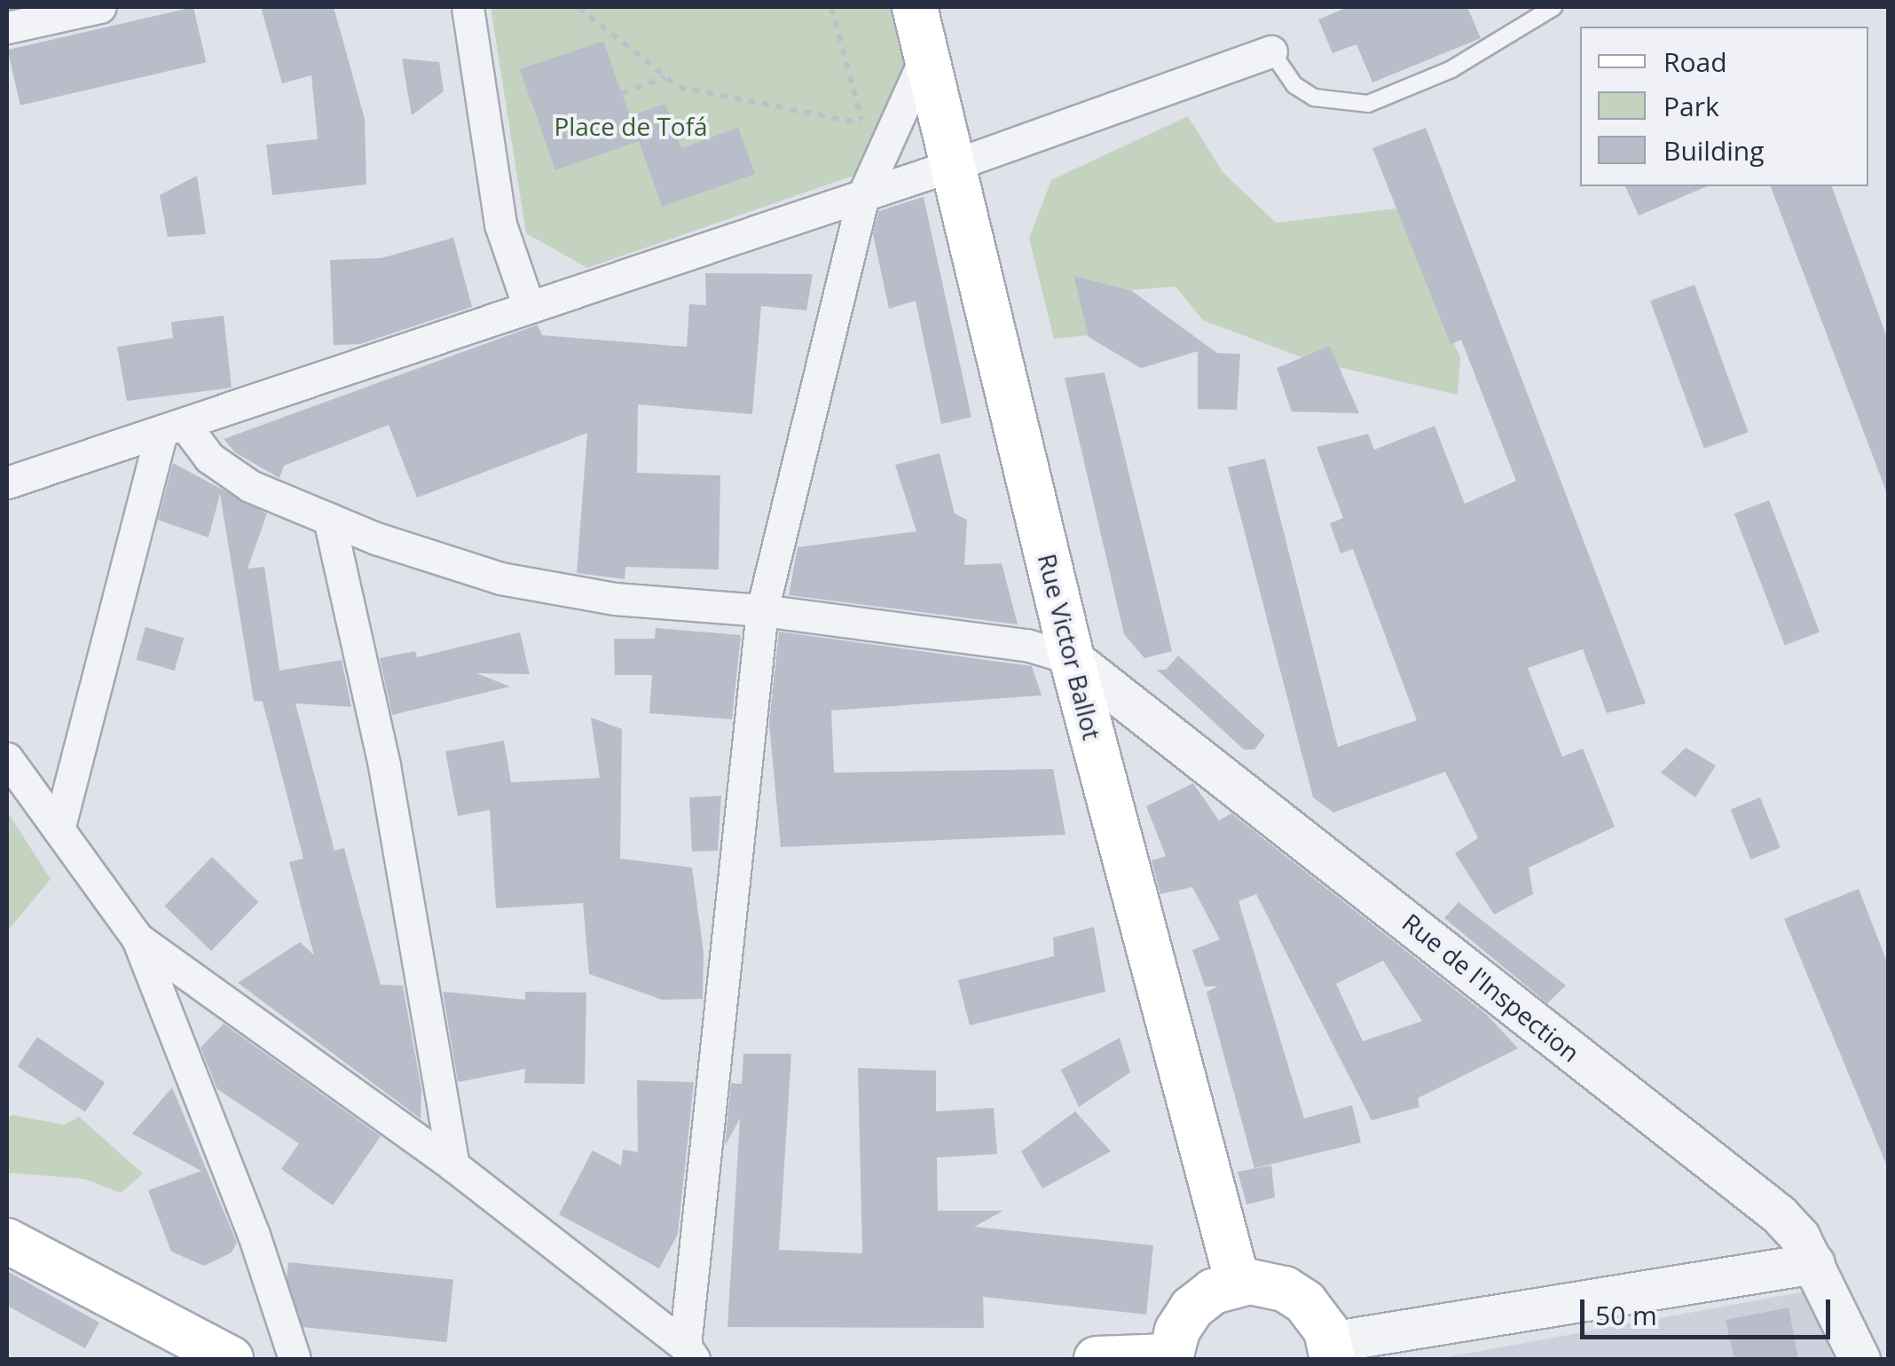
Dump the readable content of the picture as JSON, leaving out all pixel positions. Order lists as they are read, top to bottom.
{
  "streets": {
    "main road": ["Rue Victor Ballot"],
    "street": ["Rue de l'Inspection"]
  },
  "crossings": [
    ["Rue Victor Ballot", "Rue de l'Inspection"]
  ],
  "parks": ["Place de Tofá"],
  "legend": ["Road", "Park", "Building"],
  "scale_bar": "50 m"
}
